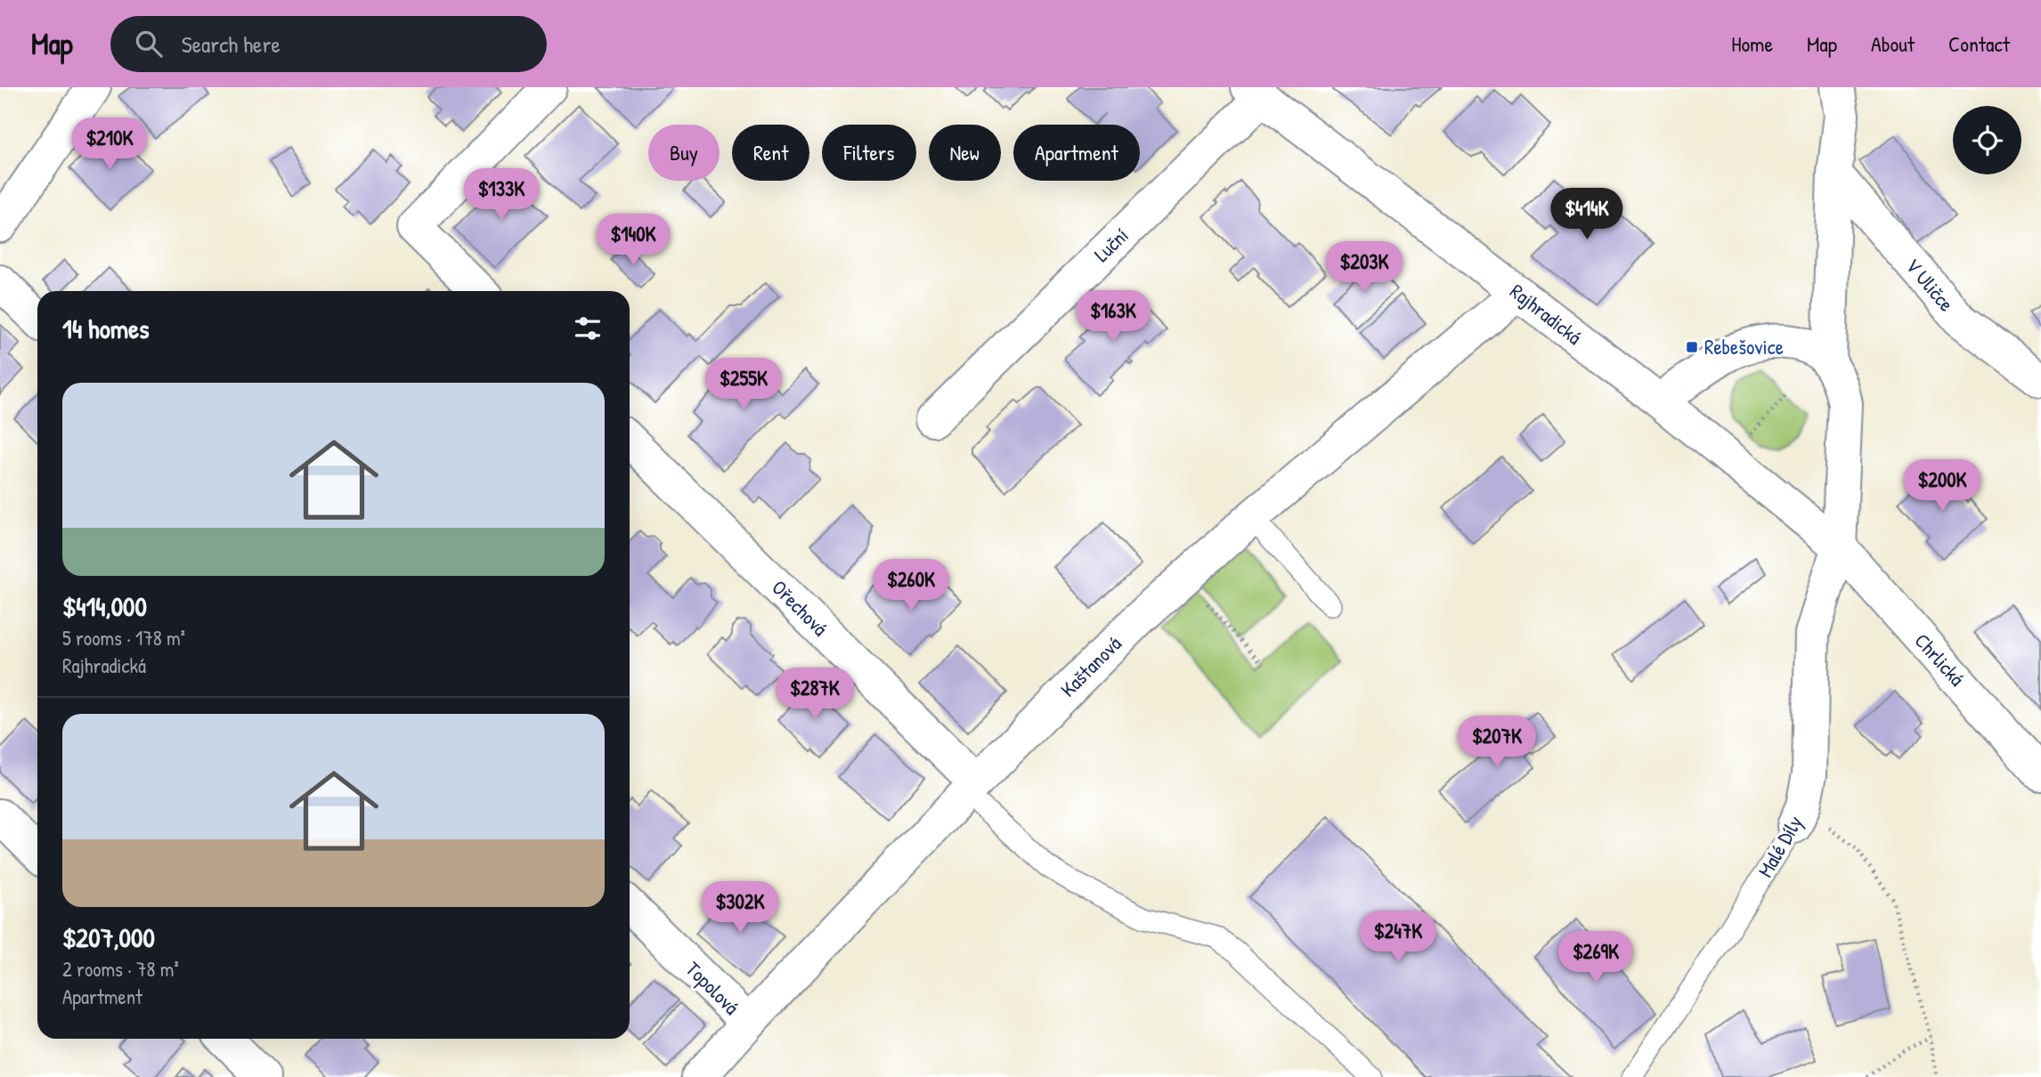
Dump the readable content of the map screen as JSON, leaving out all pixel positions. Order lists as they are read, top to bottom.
{
  "streets": {
    "street": [
      "Luční",
      "V Uličce",
      "Rajhradická",
      "Ořechová",
      "Chrlická",
      "Kaštanová",
      "Malé Díly",
      "Topolová"
    ]
  },
  "crossings": [
    ["Luční", "Rajhradická"],
    ["Rajhradická", "Chrlická"],
    ["Rajhradická", "Kaštanová"],
    ["Rajhradická", "Malé Díly"],
    ["Ořechová", "Kaštanová"],
    ["Chrlická", "Malé Díly"],
    ["Kaštanová", "Topolová"]
  ],
  "places": {
    "transit": ["Rebešovice"]
  },
  "page": {
    "header": "Map",
    "search": "Search here",
    "nav": [
      "Home",
      "Map",
      "About",
      "Contact"
    ],
    "price": [
      "$210K",
      "$133K",
      "$414K",
      "$140K",
      "$203K",
      "$163K",
      "$255K",
      "$200K",
      "$260K",
      "$287K",
      "$207K",
      "$302K",
      "$247K",
      "$269K"
    ],
    "chip": [
      "Buy",
      "Rent",
      "Filters",
      "New",
      "Apartment"
    ],
    "heading": "14 homes",
    "list": [
      {
        "name": "$414,000",
        "note": "5 rooms · 178 m² · Rajhradická"
      },
      {
        "name": "$207,000",
        "note": "2 rooms · 78 m² · Apartment"
      }
    ]
  }
}
